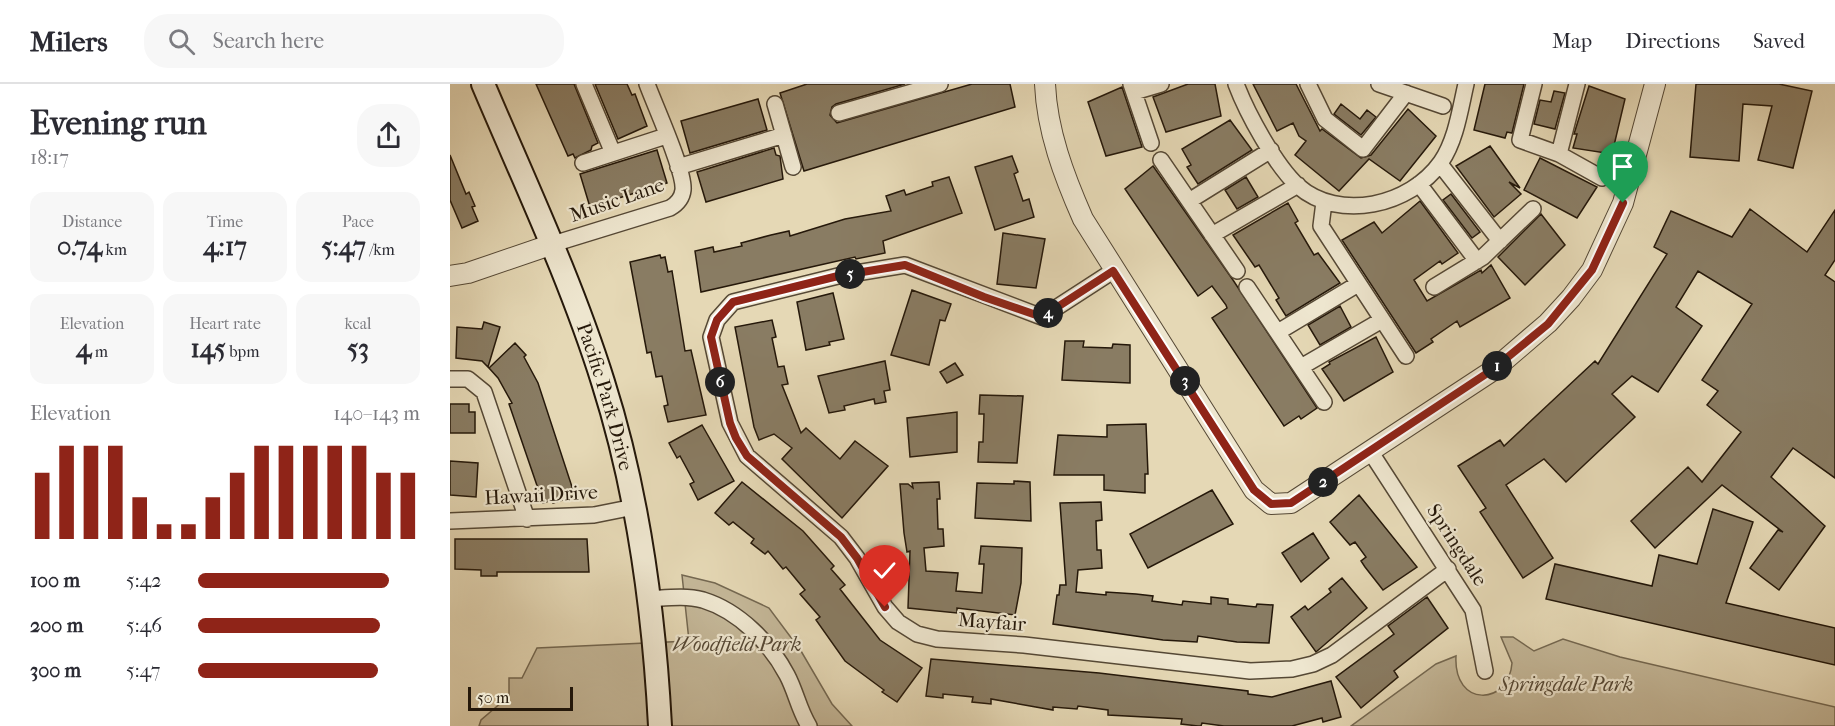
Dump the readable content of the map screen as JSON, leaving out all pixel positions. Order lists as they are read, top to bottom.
{
  "streets": {
    "main road": ["Pacific Park Drive"],
    "street": [
      "Music Lane",
      "Hawaii Drive",
      "Springdale",
      "Mayfair"
    ]
  },
  "crossings": [
    ["Music Lane", "Pacific Park Drive"],
    ["Pacific Park Drive", "Hawaii Drive"],
    ["Springdale", "Mayfair"]
  ],
  "parks": ["Woodfield Park", "Springdale Park"],
  "scale_bar": "50 m",
  "page": {
    "header": "Milers",
    "search": "Search here",
    "nav": ["Map", "Directions", "Saved"],
    "heading": ["Evening run", "18:17"],
    "stats": [
      ["Distance", "0.74 km"],
      ["Time", "4:17"],
      ["Pace", "5:47 /km"],
      ["Elevation", "4 m"],
      ["Heart rate", "145 bpm"],
      ["kcal", "53"]
    ],
    "pins": [
      "5",
      "4",
      "1",
      "3",
      "6",
      "2"
    ],
    "chart": ["Elevation", "140–143 m"],
    "list": [
      {
        "name": "100 m",
        "note": "5:42"
      },
      {
        "name": "200 m",
        "note": "5:46"
      },
      {
        "name": "300 m",
        "note": "5:47"
      }
    ],
    "scale": "50 m"
  }
}
